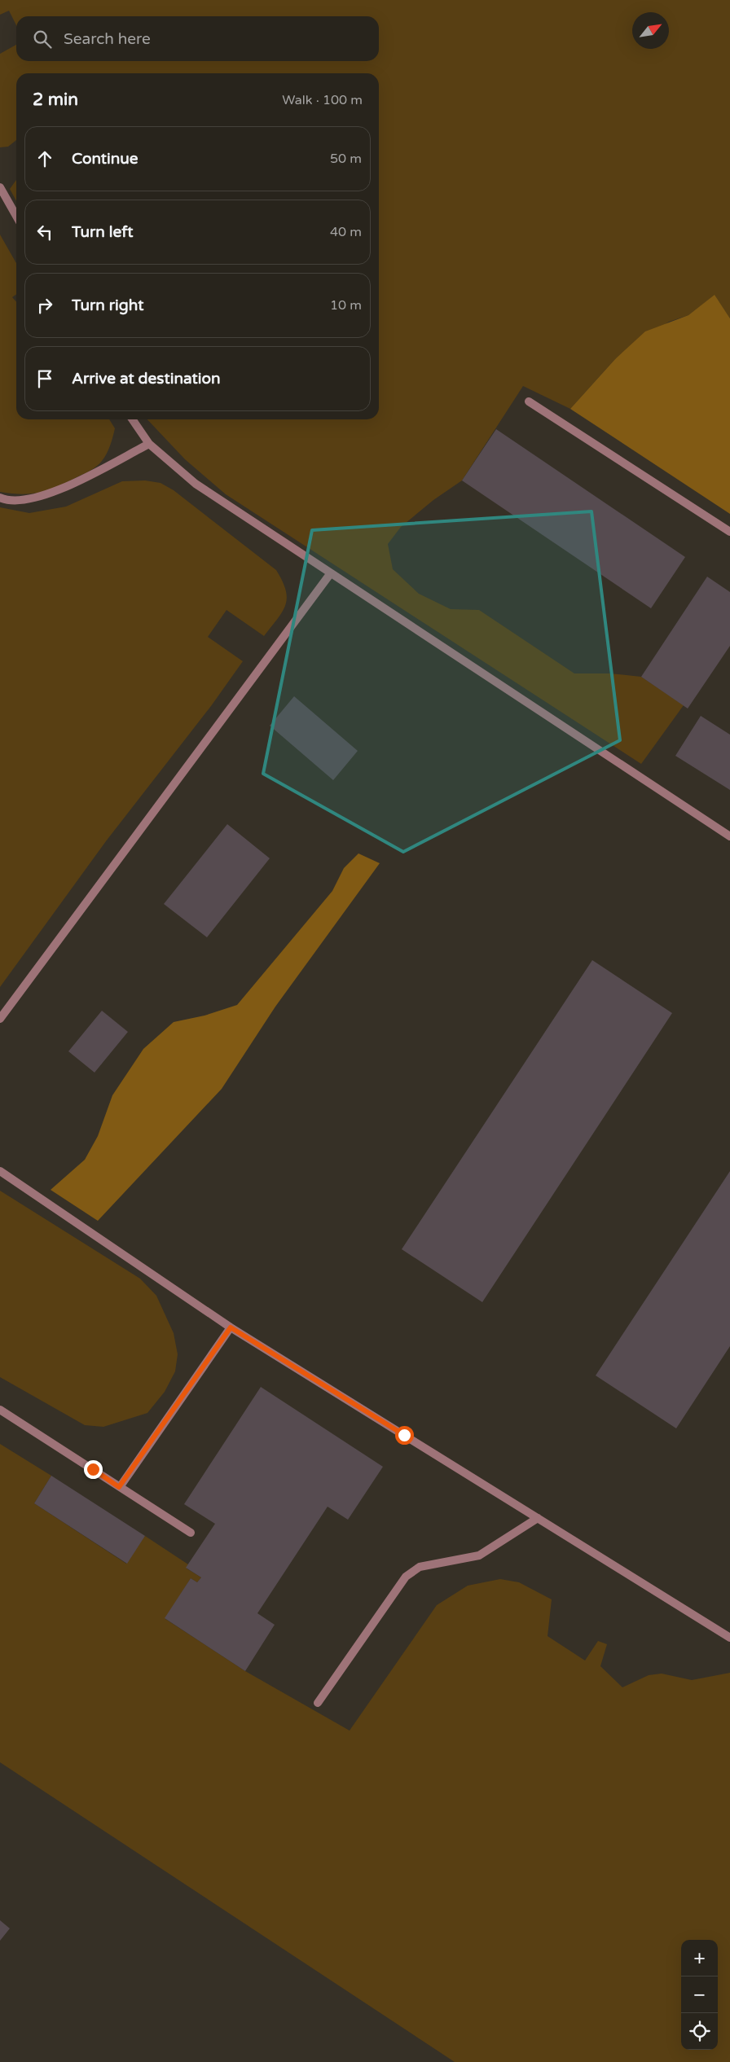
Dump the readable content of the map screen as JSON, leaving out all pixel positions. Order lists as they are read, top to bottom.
{
  "north": "top right",
  "page": {
    "search": "Search here",
    "heading": ["2 min", "Walk · 100 m"],
    "list": [
      ["Continue", "50 m"],
      ["Turn left", "40 m"],
      ["Turn right", "10 m"],
      "Arrive at destination"
    ],
    "map_buttons": ["+", "−"]
  }
}
